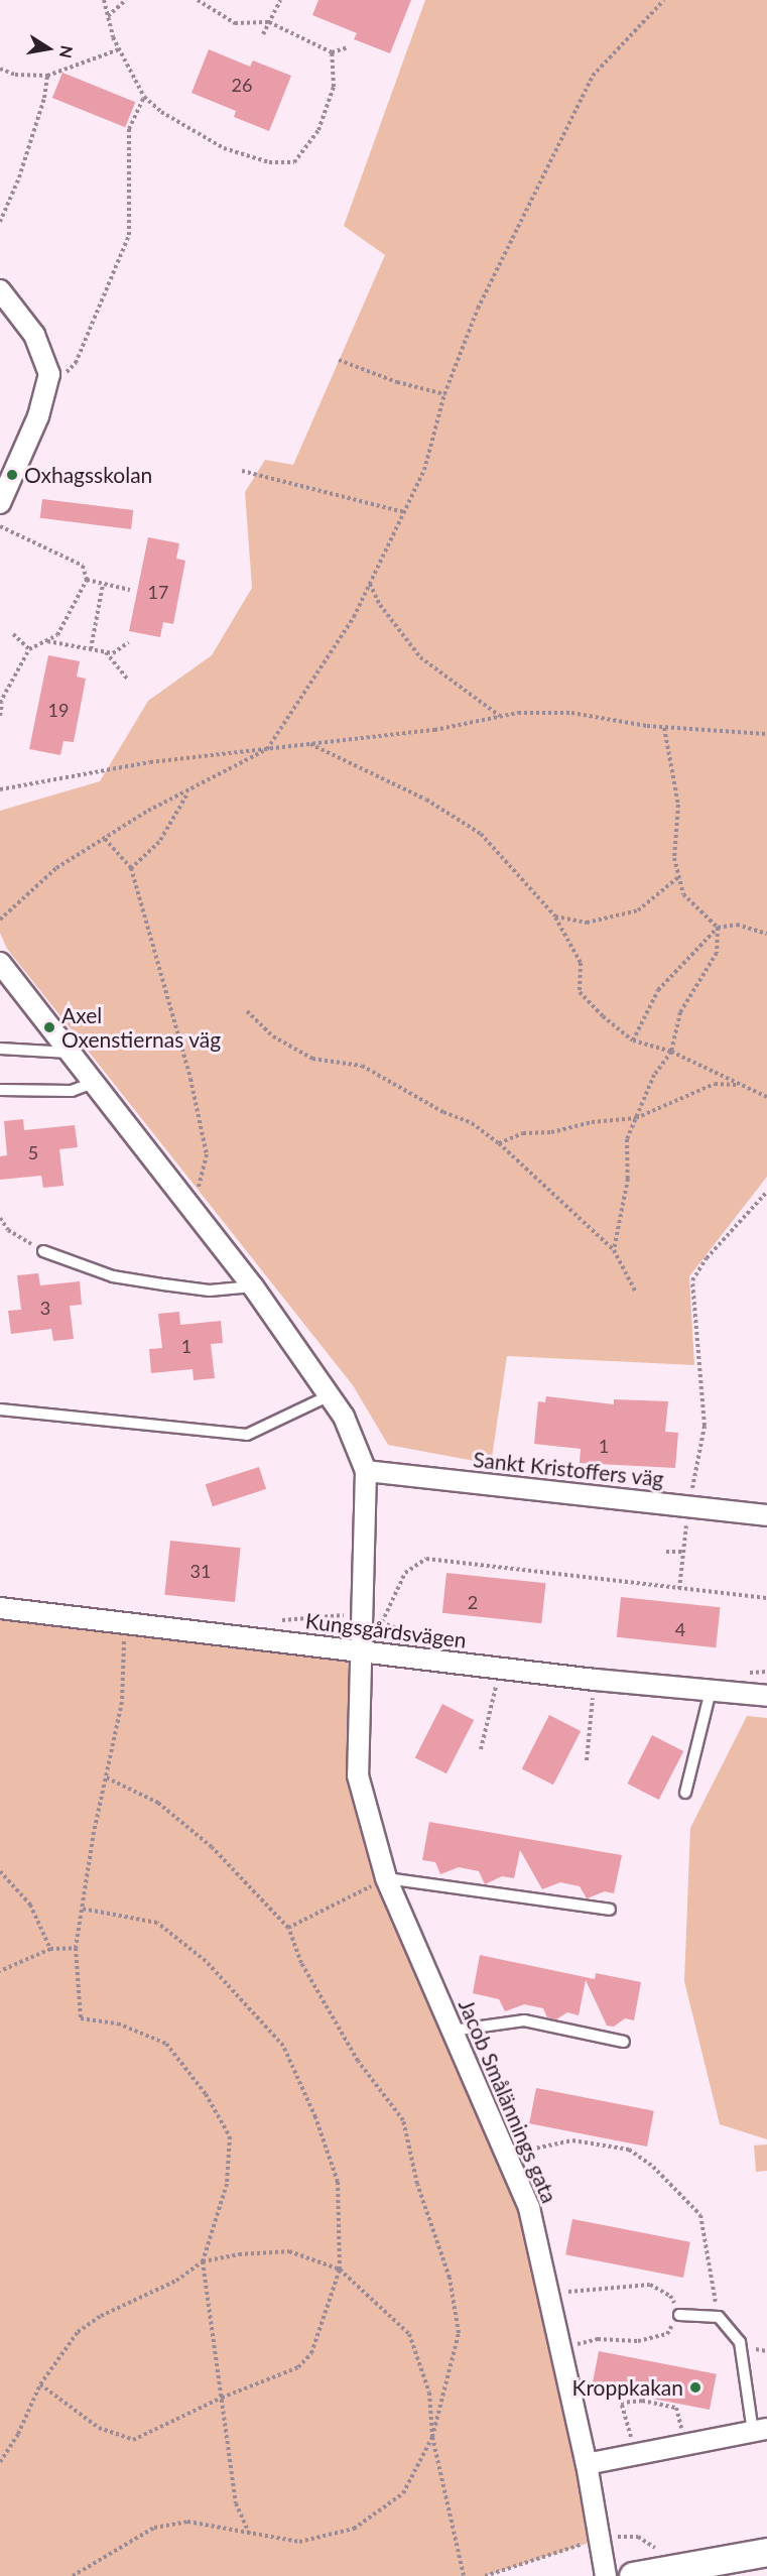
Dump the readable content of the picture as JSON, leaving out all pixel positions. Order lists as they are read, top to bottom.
{
  "streets": {
    "street": ["Sankt Kristoffers väg", "Kungsgårdsvägen", "Jacob Smålännings gata"]
  },
  "crossings": [
    ["Kungsgårdsvägen", "Jacob Smålännings gata"]
  ],
  "places": ["Oxhagsskolan", "Axel Oxenstiernas väg", "Kroppkakan"],
  "house_numbers": [
    "26",
    "17",
    "19",
    "5",
    "3",
    "1",
    "1",
    "31",
    "2",
    "4"
  ],
  "north": "right"
}
